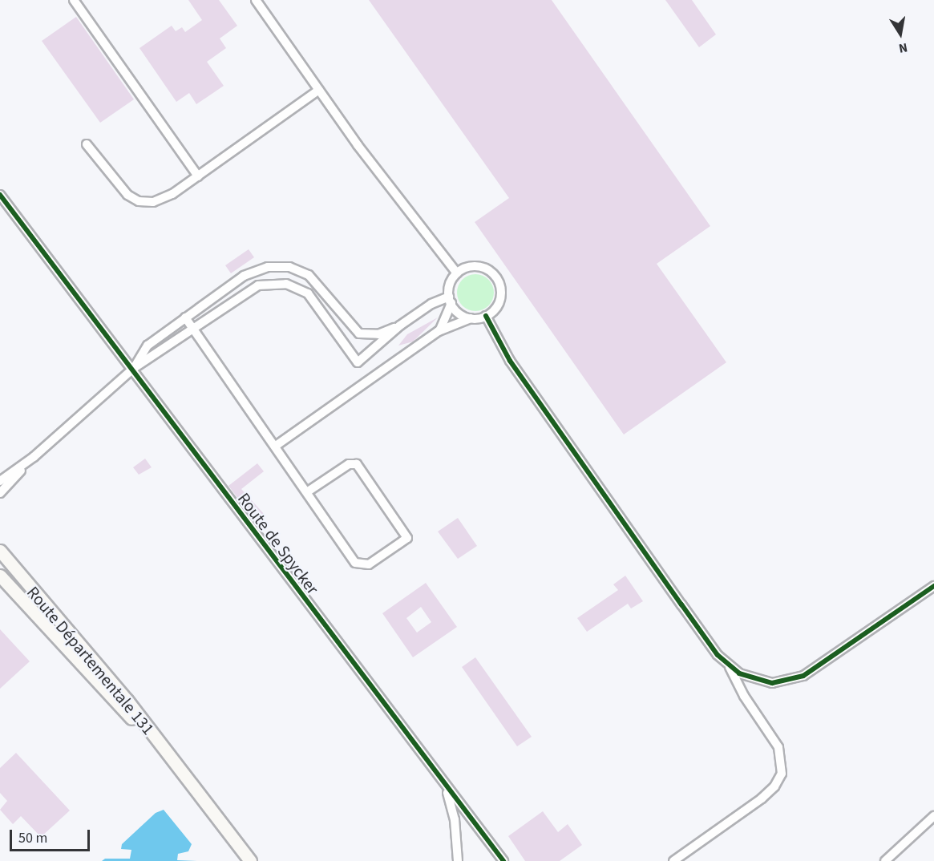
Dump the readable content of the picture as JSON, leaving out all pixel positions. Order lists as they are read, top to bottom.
{
  "streets": {
    "main road": ["Route Départementale 131"],
    "street": ["Route de Spycker"]
  },
  "scale_bar": "50 m",
  "north": "bottom"
}
